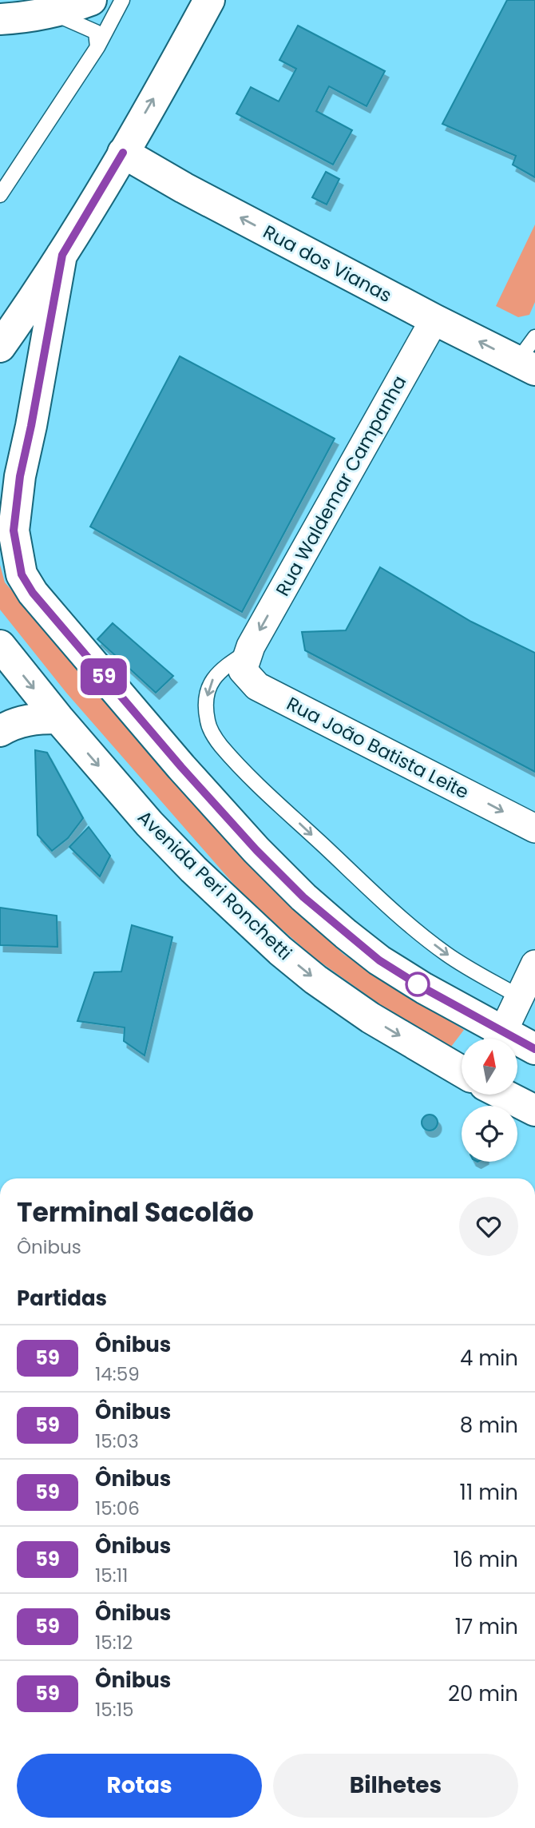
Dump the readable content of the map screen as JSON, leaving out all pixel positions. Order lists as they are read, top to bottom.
{
  "streets": {
    "main road": ["Rua dos Vianas", "Avenida Peri Ronchetti"],
    "street": ["Rua Waldemar Campanha", "Rua João Batista Leite"]
  },
  "crossings": [
    ["Rua dos Vianas", "Rua Waldemar Campanha"],
    ["Rua Waldemar Campanha", "Rua João Batista Leite"]
  ],
  "one_way": [
    "Rua dos Vianas",
    "Rua Waldemar Campanha",
    "Rua João Batista Leite",
    "Avenida Peri Ronchetti"
  ],
  "lines": ["bus line 59"],
  "north": "top",
  "page": {
    "on_map": "59",
    "heading": [
      ["Terminal Sacolão", "Ônibus"],
      "Partidas"
    ],
    "list": [
      {
        "mark": "59",
        "name": "Ônibus",
        "note": "14:59",
        "value": "4 min"
      },
      {
        "mark": "59",
        "name": "Ônibus",
        "note": "15:03",
        "value": "8 min"
      },
      {
        "mark": "59",
        "name": "Ônibus",
        "note": "15:06",
        "value": "11 min"
      },
      {
        "mark": "59",
        "name": "Ônibus",
        "note": "15:11",
        "value": "16 min"
      },
      {
        "mark": "59",
        "name": "Ônibus",
        "note": "15:12",
        "value": "17 min"
      },
      {
        "mark": "59",
        "name": "Ônibus",
        "note": "15:15",
        "value": "20 min"
      }
    ],
    "buttons": ["Rotas", "Bilhetes"]
  }
}
